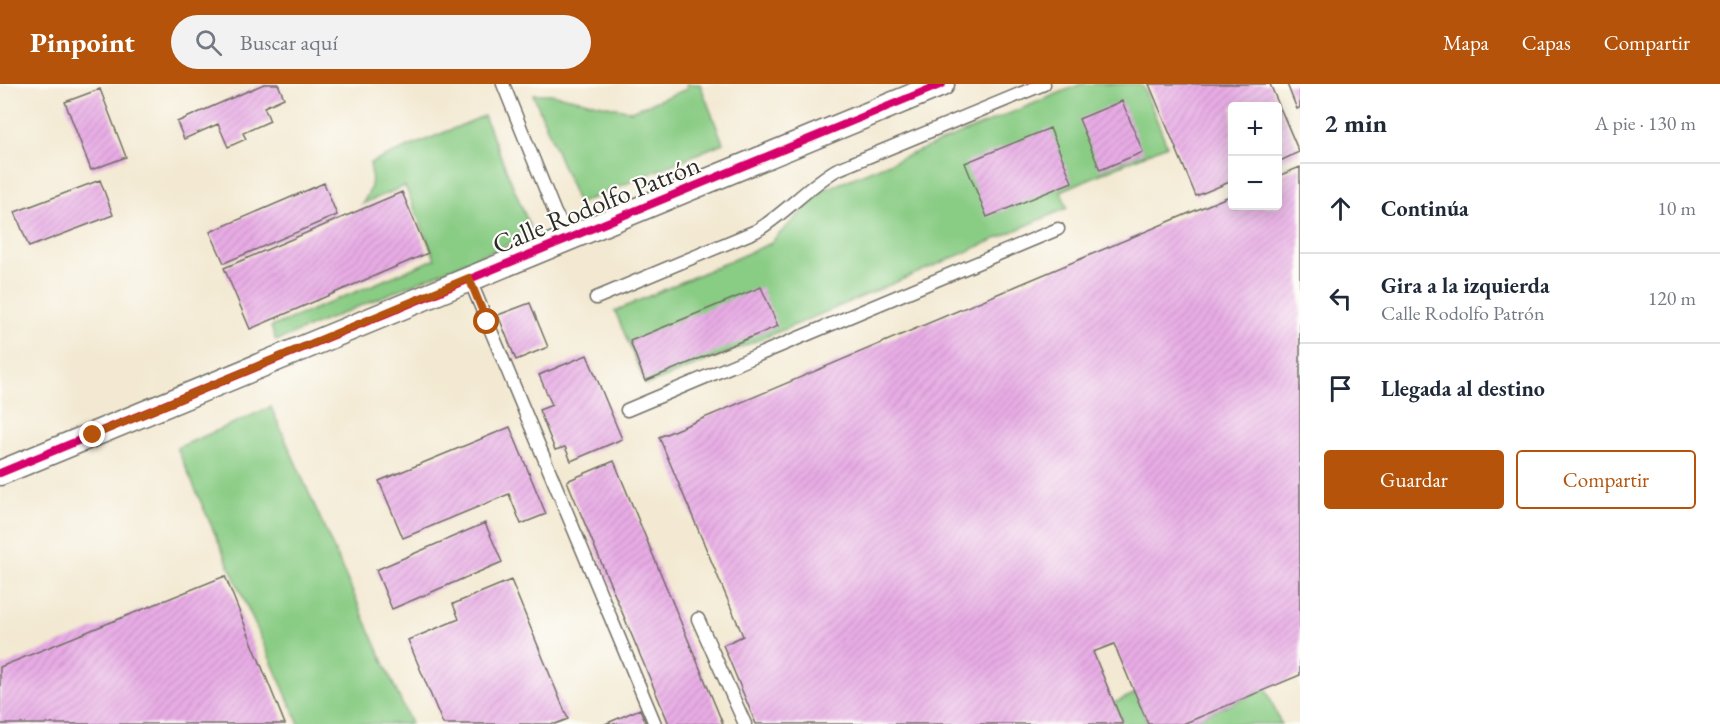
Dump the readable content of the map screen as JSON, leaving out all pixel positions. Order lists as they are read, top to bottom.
{
  "streets": {
    "street": ["Calle Rodolfo Patrón"]
  },
  "page": {
    "header": "Pinpoint",
    "search": "Buscar aquí",
    "nav": ["Mapa", "Capas", "Compartir"],
    "heading": ["2 min", "A pie · 130 m"],
    "map_buttons": ["+", "−"],
    "list": [
      ["Continúa", "10 m"],
      ["Gira a la izquierda", "Calle Rodolfo Patrón", "120 m"],
      "Llegada al destino"
    ],
    "buttons": ["Guardar", "Compartir"]
  }
}
